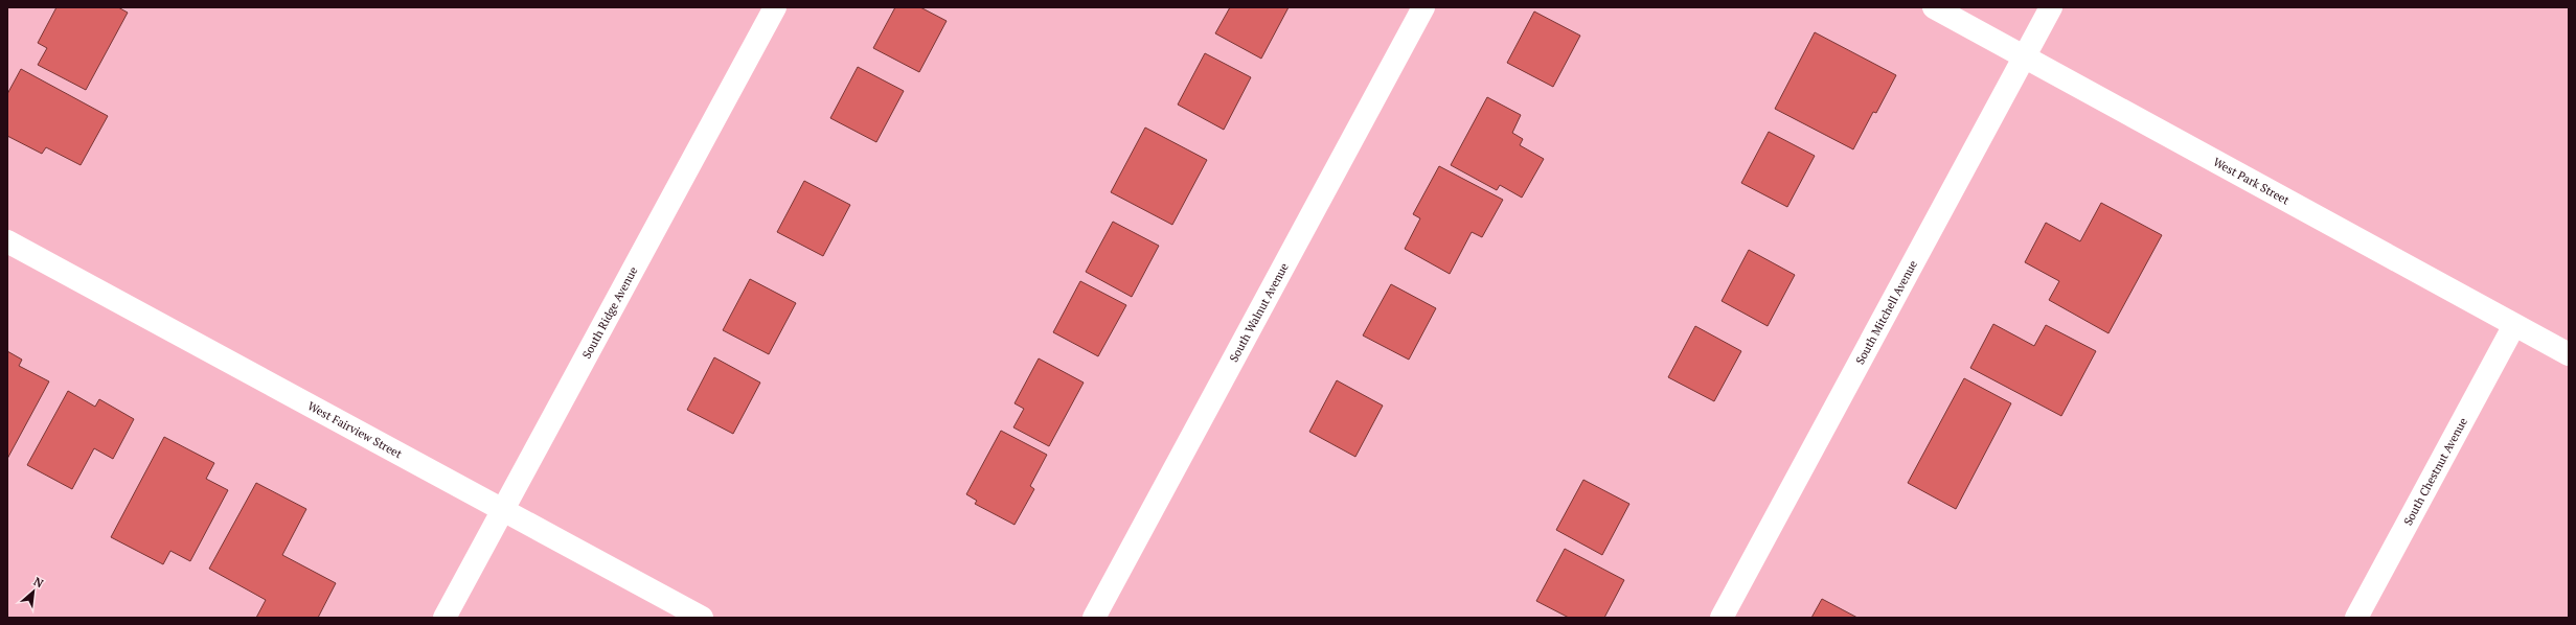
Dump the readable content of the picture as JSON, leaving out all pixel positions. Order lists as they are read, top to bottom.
{
  "streets": {
    "street": [
      "West Park Street",
      "South Ridge Avenue",
      "South Walnut Avenue",
      "South Mitchell Avenue",
      "West Fairview Street",
      "South Chestnut Avenue"
    ]
  },
  "crossings": [
    ["West Park Street", "South Mitchell Avenue"],
    ["West Park Street", "South Chestnut Avenue"],
    ["South Ridge Avenue", "West Fairview Street"]
  ],
  "north": "top right"
}
